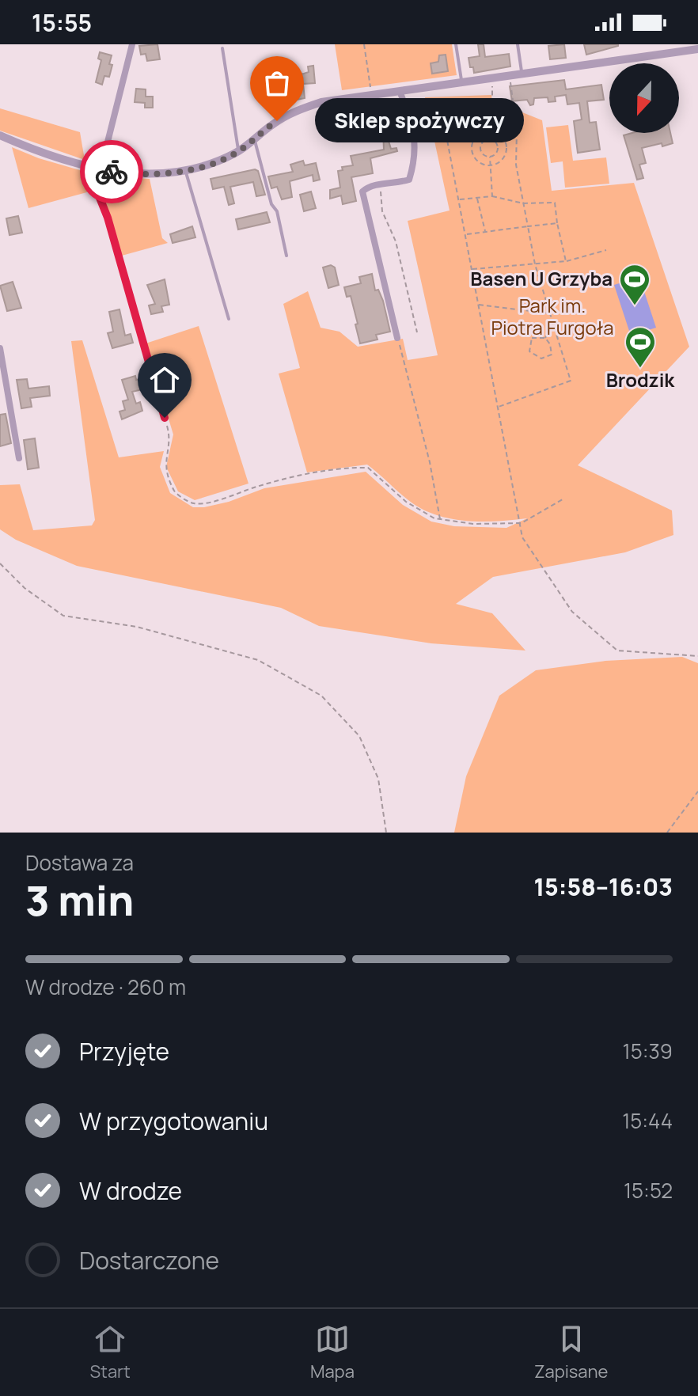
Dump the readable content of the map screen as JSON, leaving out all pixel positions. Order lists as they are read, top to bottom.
{
  "parks": ["Park im. Piotra Furgoła"],
  "places": {
    "other": ["Sklep spożywczy"],
    "sports": ["Basen U Grzyba", "Brodzik"]
  },
  "north": "bottom",
  "page": {
    "status": "15:55",
    "bubble": "Sklep spożywczy",
    "heading": ["3 min", "Dostawa za", "15:58–16:03"],
    "bar": "W drodze · 260 m",
    "list": [
      ["Przyjęte", "15:39"],
      ["W przygotowaniu", "15:44"],
      ["W drodze", "15:52"],
      "Dostarczone"
    ],
    "tabs": ["Start", "Mapa", "Zapisane"]
  }
}
